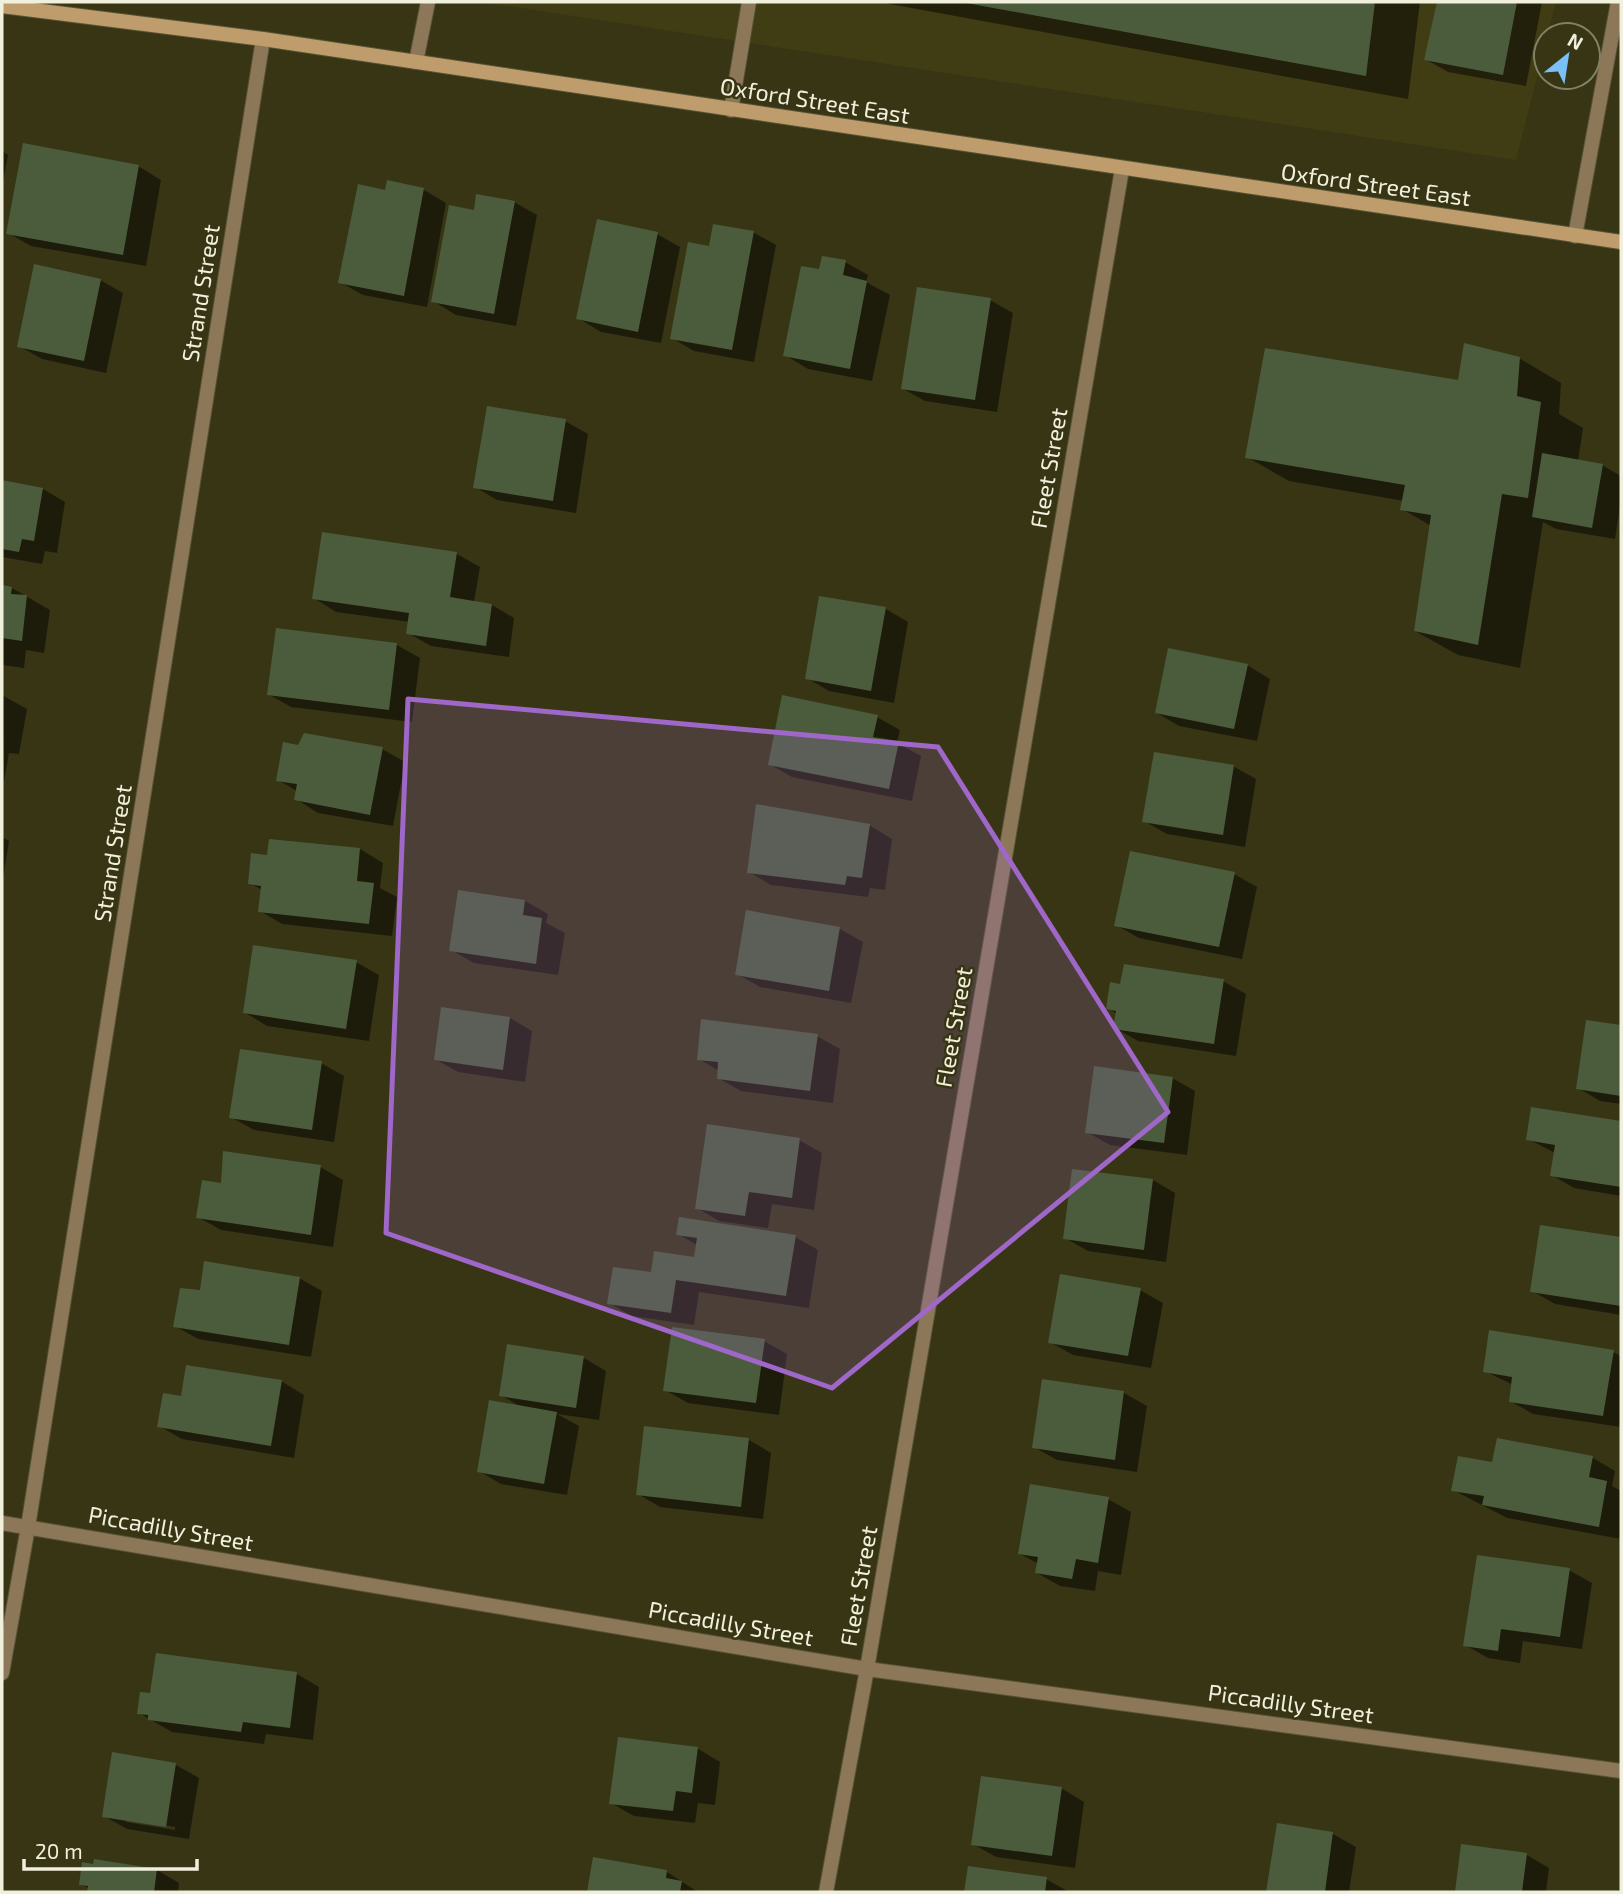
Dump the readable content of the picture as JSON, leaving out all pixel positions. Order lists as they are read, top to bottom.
{
  "streets": {
    "main road": ["Oxford Street East"],
    "street": ["Strand Street", "Fleet Street", "Piccadilly Street"]
  },
  "crossings": [
    ["Oxford Street East", "Strand Street"],
    ["Oxford Street East", "Fleet Street"],
    ["Strand Street", "Piccadilly Street"],
    ["Fleet Street", "Piccadilly Street"]
  ],
  "scale_bar": "20 m",
  "north": "top right"
}
